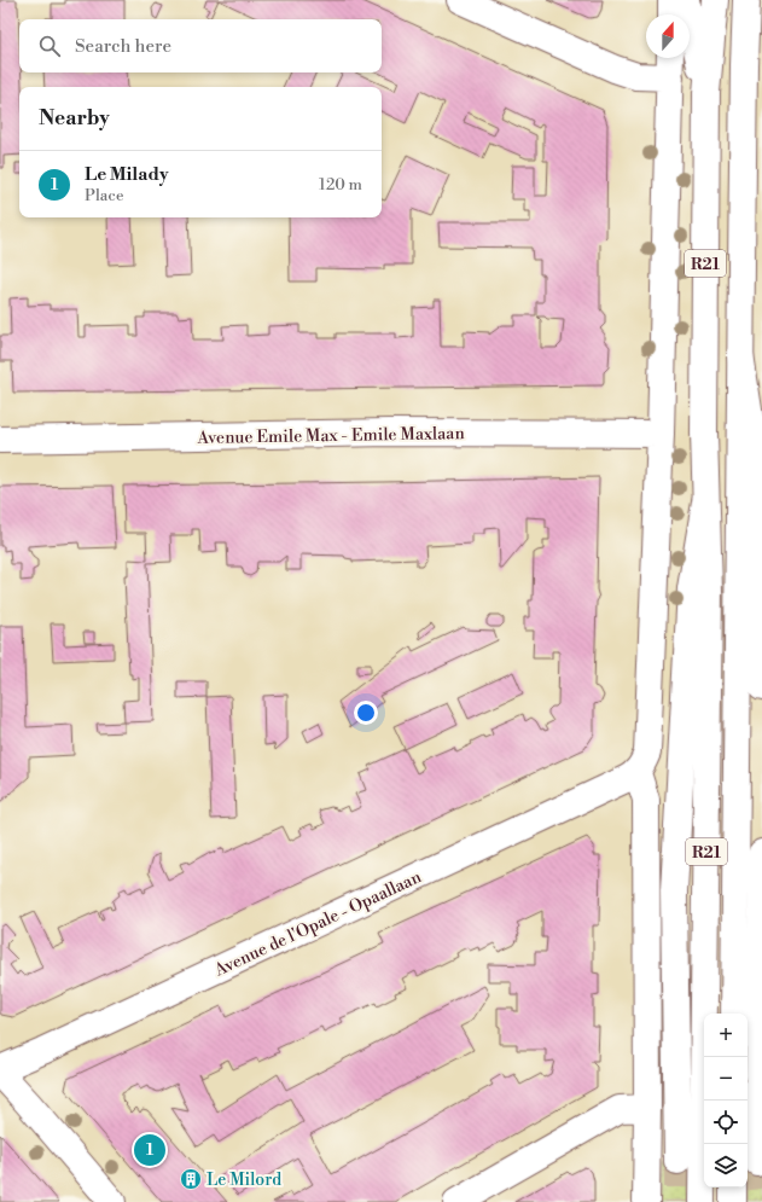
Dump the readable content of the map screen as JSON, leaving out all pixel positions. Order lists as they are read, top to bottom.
{
  "streets": {
    "main road": ["R21", "Avenue Emile Max - Emile Maxlaan", "Avenue de l'Opale - Opaallaan"]
  },
  "places": {
    "building": ["Le Milord"]
  },
  "north": "top",
  "page": {
    "search": "Search here",
    "heading": "Nearby",
    "list": [
      {
        "mark": "1",
        "name": "Le Milady",
        "note": "Place",
        "value": "120 m"
      }
    ],
    "map_buttons": ["+", "−"],
    "pins": "1"
  }
}
